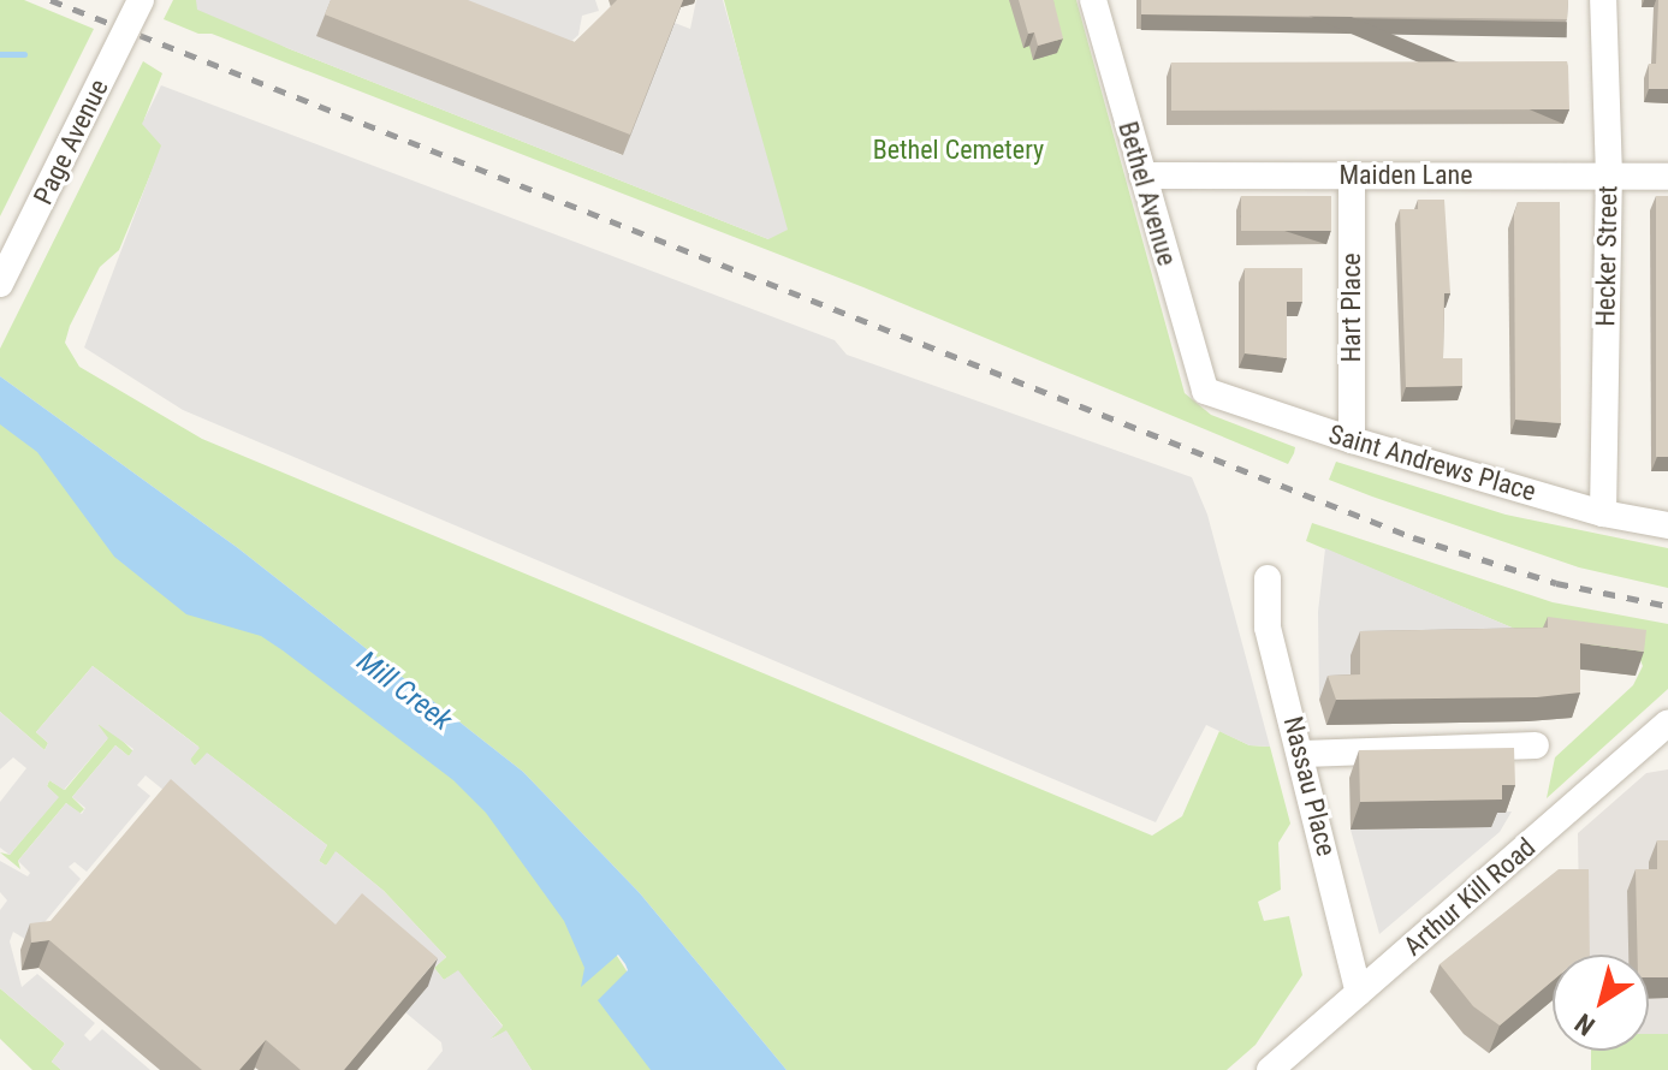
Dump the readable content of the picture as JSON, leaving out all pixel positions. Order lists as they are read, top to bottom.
{
  "streets": {
    "street": [
      "Page Avenue",
      "Maiden Lane",
      "Bethel Avenue",
      "Hecker Street",
      "Hart Place",
      "Saint Andrews Place",
      "Nassau Place",
      "Arthur Kill Road"
    ]
  },
  "crossings": [
    ["Maiden Lane", "Bethel Avenue"],
    ["Maiden Lane", "Hecker Street"],
    ["Maiden Lane", "Hart Place"],
    ["Bethel Avenue", "Saint Andrews Place"],
    ["Hecker Street", "Saint Andrews Place"],
    ["Hart Place", "Saint Andrews Place"],
    ["Nassau Place", "Arthur Kill Road"]
  ],
  "water": ["Mill Creek"],
  "parks": ["Bethel Cemetery"],
  "north": "bottom left"
}
